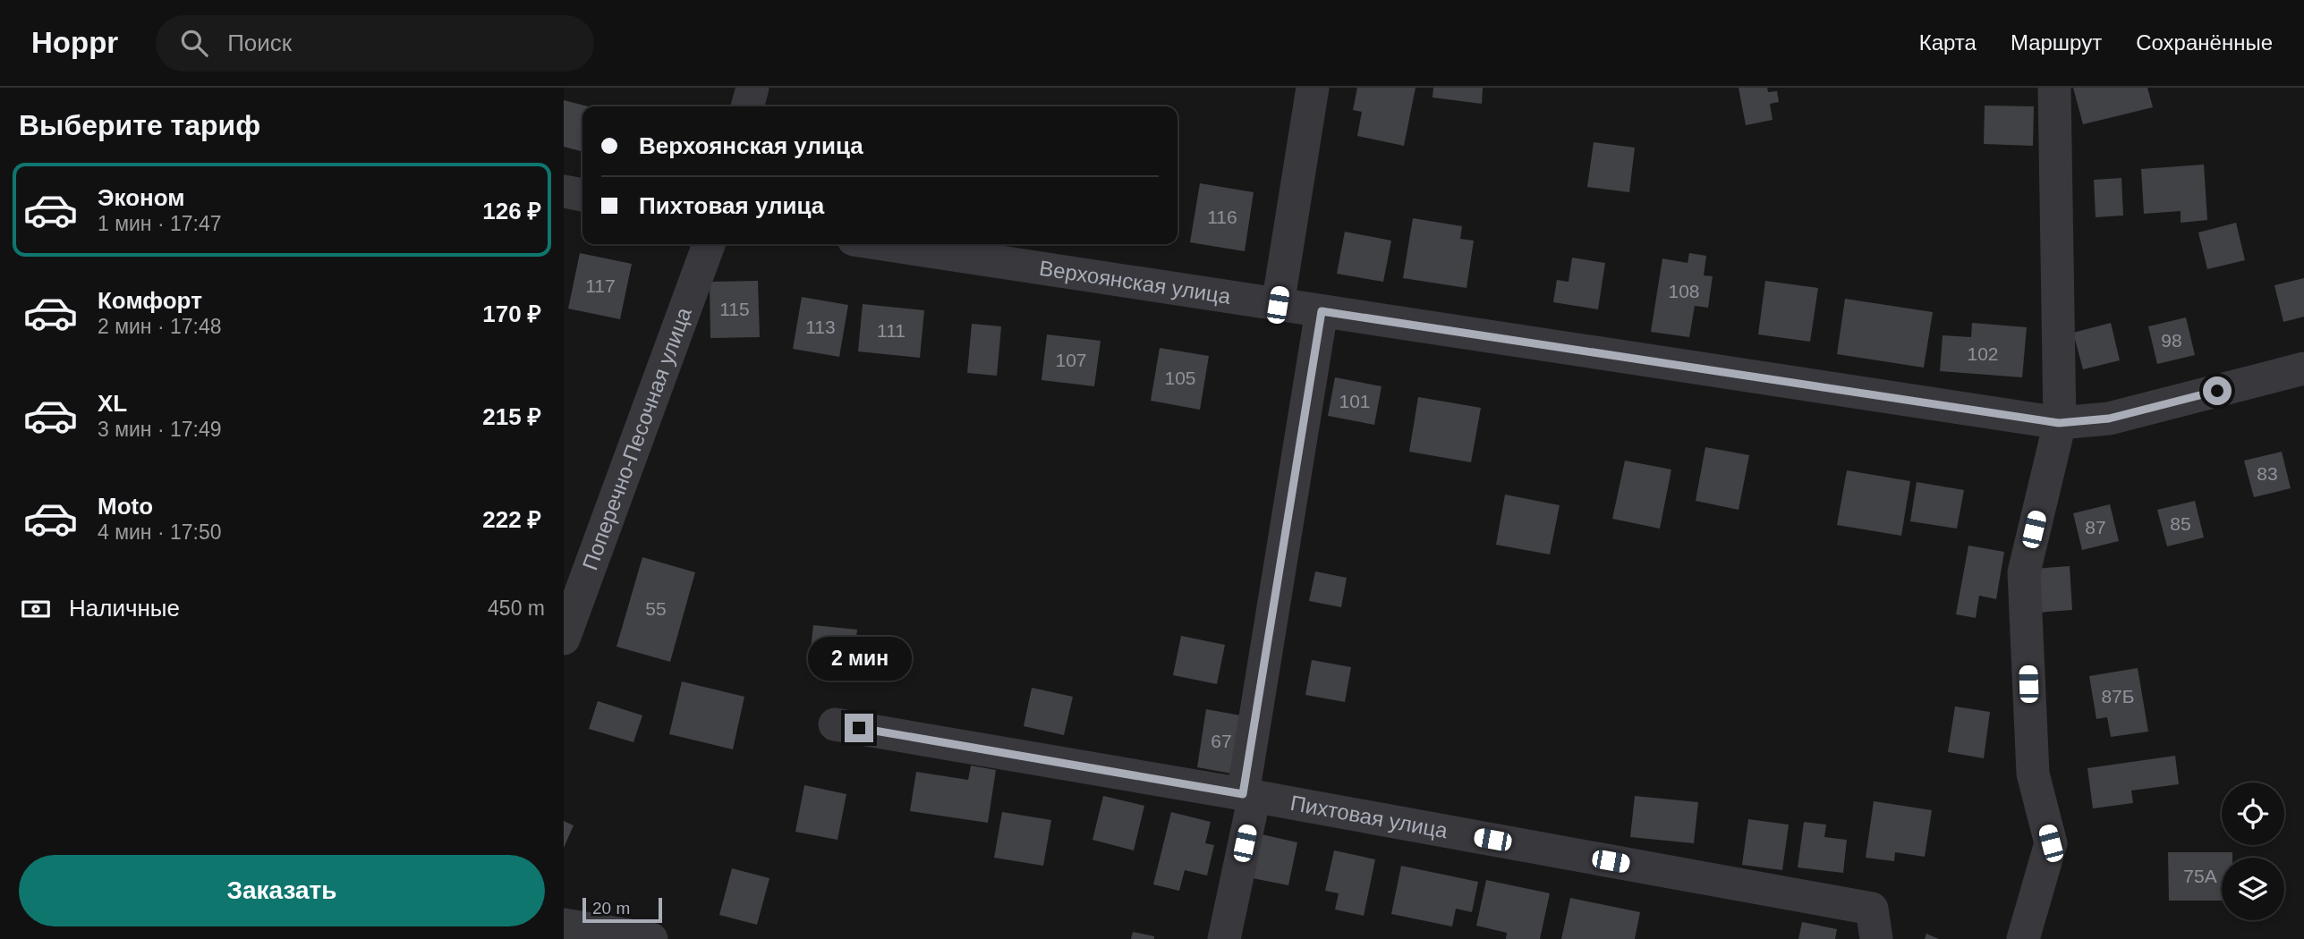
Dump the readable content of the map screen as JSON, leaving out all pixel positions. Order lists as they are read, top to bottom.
{
  "streets": {
    "street": ["Верхоянская улица", "Поперечно-Песочная улица", "Пихтовая улица"]
  },
  "house_numbers": [
    "116",
    "117",
    "108",
    "115",
    "113",
    "111",
    "98",
    "102",
    "107",
    "105",
    "101",
    "83",
    "85",
    "87",
    "55",
    "87Б",
    "67",
    "75А"
  ],
  "scale_bar": "20 m",
  "page": {
    "header": "Hoppr",
    "search": "Поиск",
    "nav": ["Карта", "Маршрут", "Сохранённые"],
    "heading": "Выберите тариф",
    "banner": ["Верхоянская улица", "Пихтовая улица"],
    "list": [
      {
        "name": "Эконом",
        "note": "1 мин · 17:47",
        "value": "126 ₽"
      },
      {
        "name": "Комфорт",
        "note": "2 мин · 17:48",
        "value": "170 ₽"
      },
      {
        "name": "XL",
        "note": "3 мин · 17:49",
        "value": "215 ₽"
      },
      {
        "name": "Moto",
        "note": "4 мин · 17:50",
        "value": "222 ₽"
      }
    ],
    "pay": ["Наличные", "450 m"],
    "bubble": "2 мин",
    "buttons": "Заказать",
    "scale": "20 m"
  }
}
